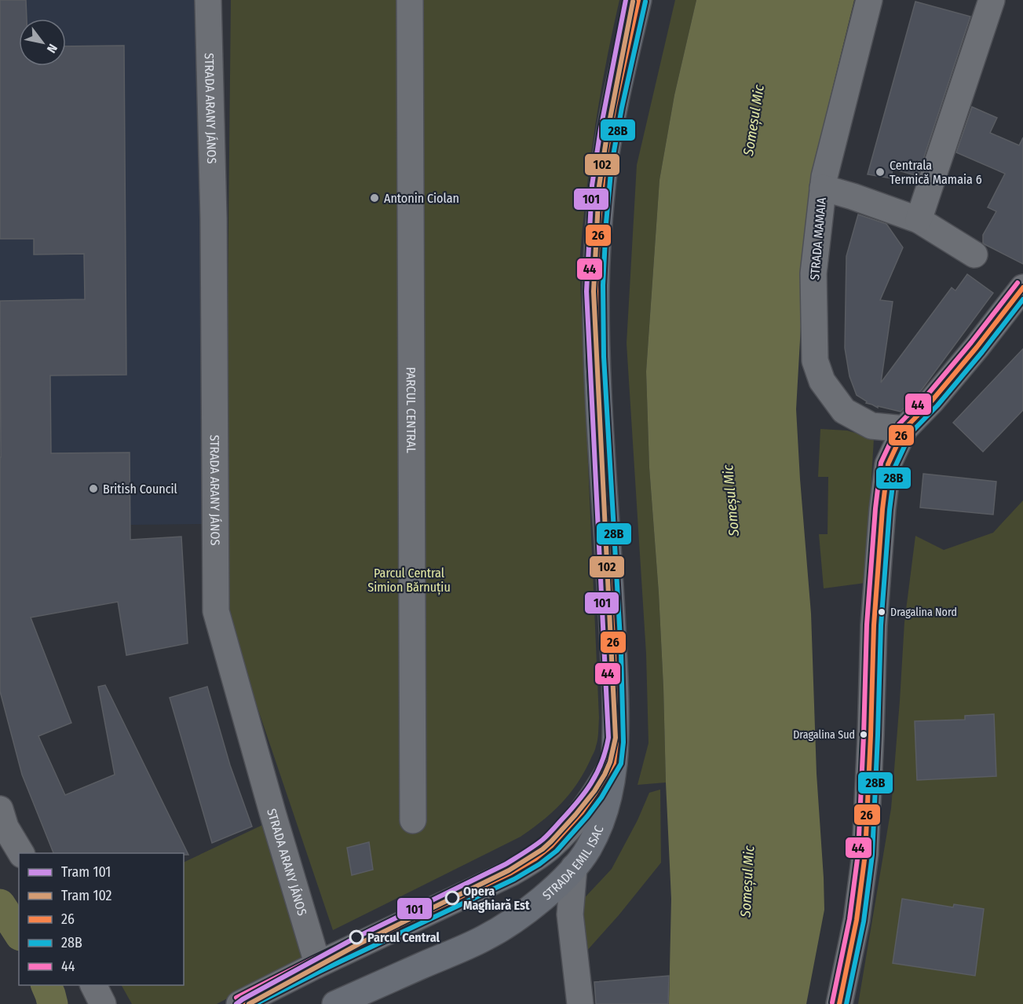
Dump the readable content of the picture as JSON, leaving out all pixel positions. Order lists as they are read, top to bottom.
{
  "streets": {
    "main road": ["STRADA EMIL ISAC"],
    "street": ["STRADA ARANY JÁNOS", "STRADA MAMAIA", "PARCUL CENTRAL"]
  },
  "crossings": [
    ["STRADA ARANY JÁNOS", "STRADA EMIL ISAC"]
  ],
  "water": ["Someșul Mic"],
  "parks": ["Parcul Central Simion Bărnuțiu"],
  "places": [
    "Centrala Termică Mamaia 6",
    "Antonin Ciolan",
    "British Council",
    "Dragalina Nord",
    "Dragalina Sud",
    "Opera Maghiară Est",
    "Parcul Central"
  ],
  "lines": [
    "tram line 101",
    "transit line 26",
    "transit line 44",
    "tram line 102",
    "transit line 28B"
  ],
  "legend": [
    "Tram 101",
    "Tram 102",
    "26",
    "28B",
    "44"
  ],
  "north": "bottom right"
}
